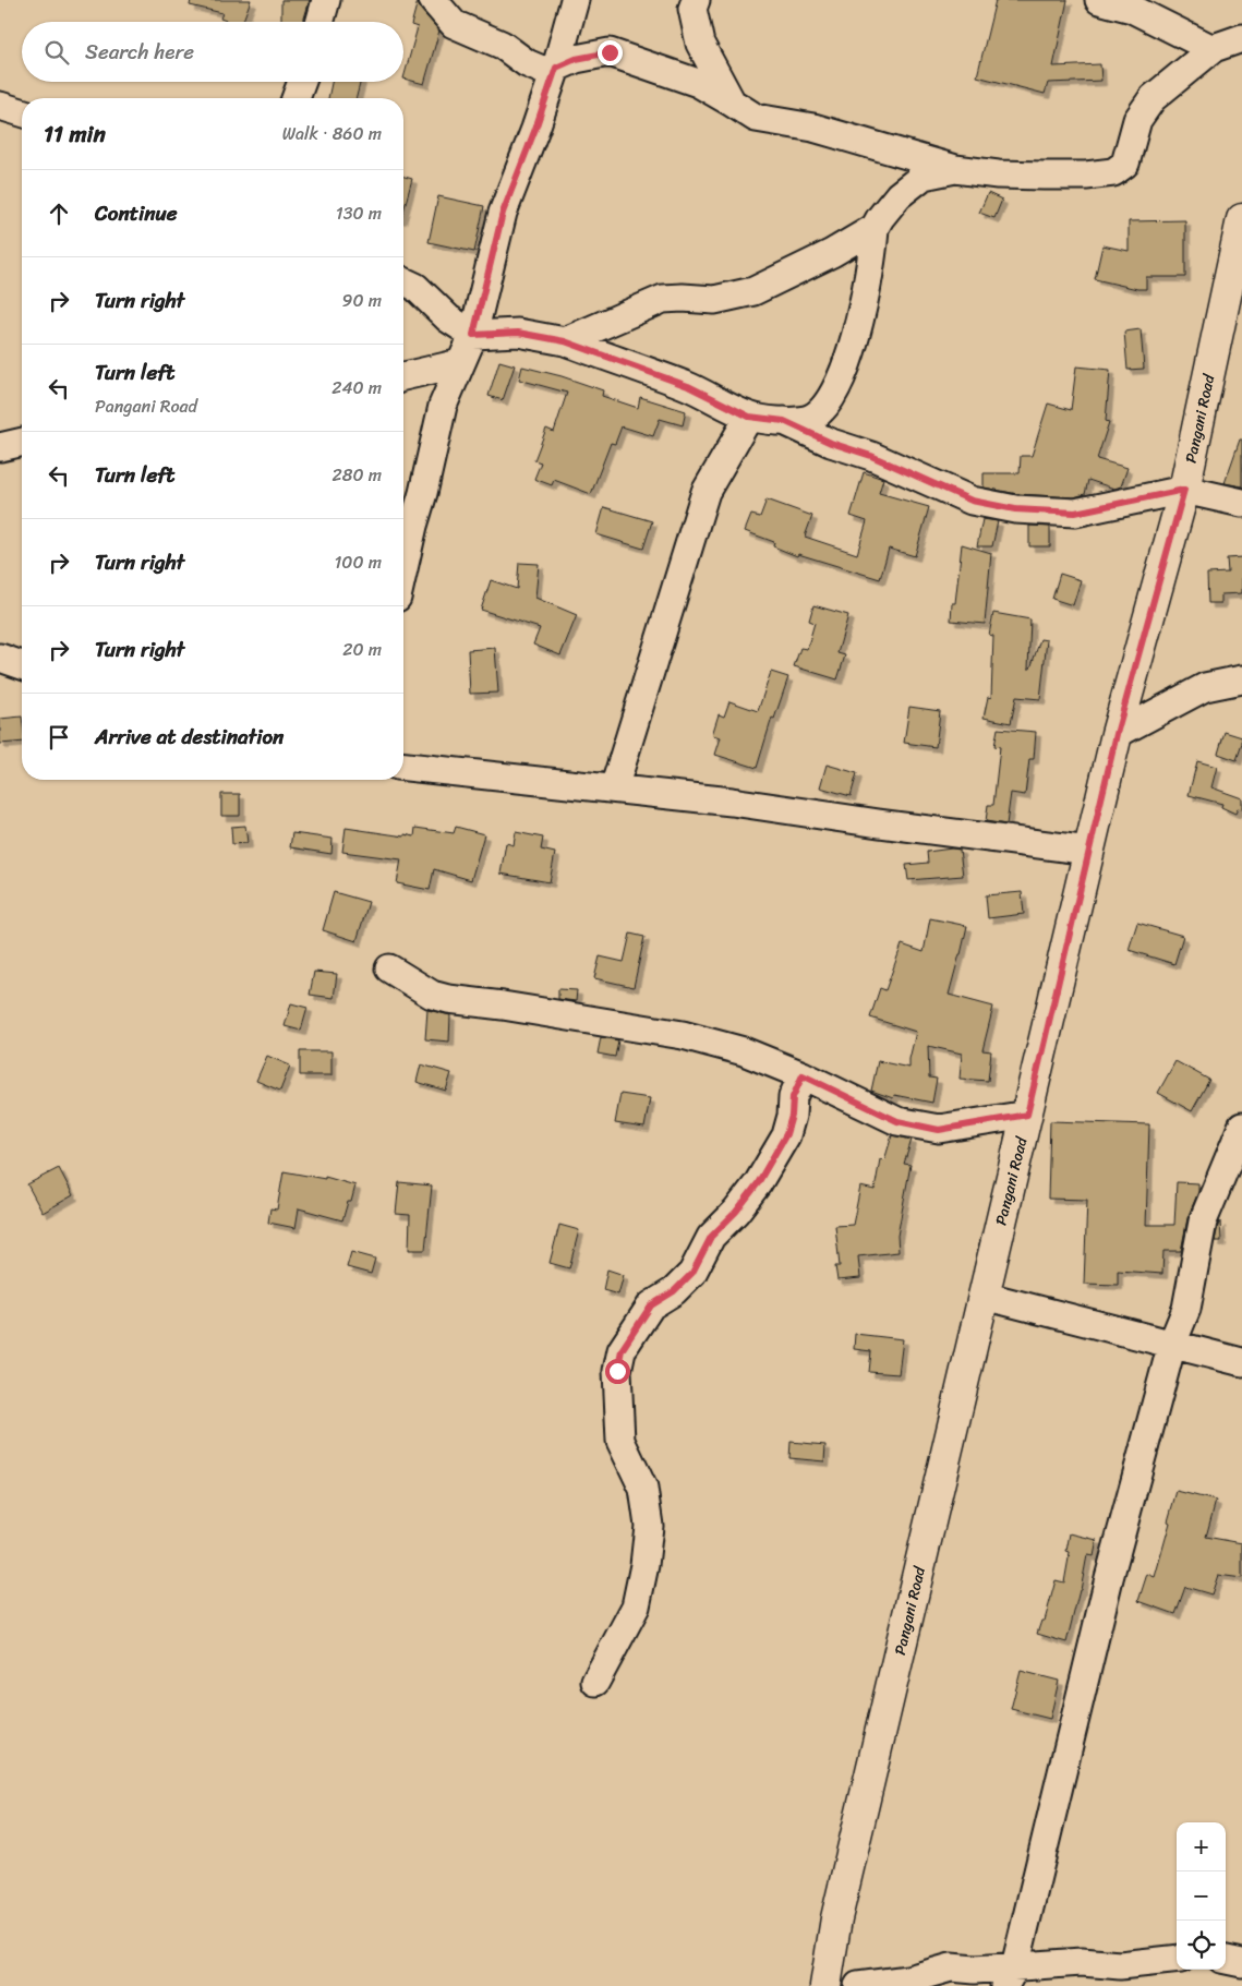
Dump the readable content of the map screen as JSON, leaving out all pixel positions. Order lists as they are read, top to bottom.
{
  "streets": {
    "main road": ["Pangani Road"]
  },
  "page": {
    "search": "Search here",
    "heading": ["11 min", "Walk · 860 m"],
    "list": [
      ["Continue", "130 m"],
      ["Turn right", "90 m"],
      ["Turn left", "Pangani Road", "240 m"],
      ["Turn left", "280 m"],
      ["Turn right", "100 m"],
      ["Turn right", "20 m"],
      "Arrive at destination"
    ],
    "map_buttons": ["+", "−"]
  }
}
